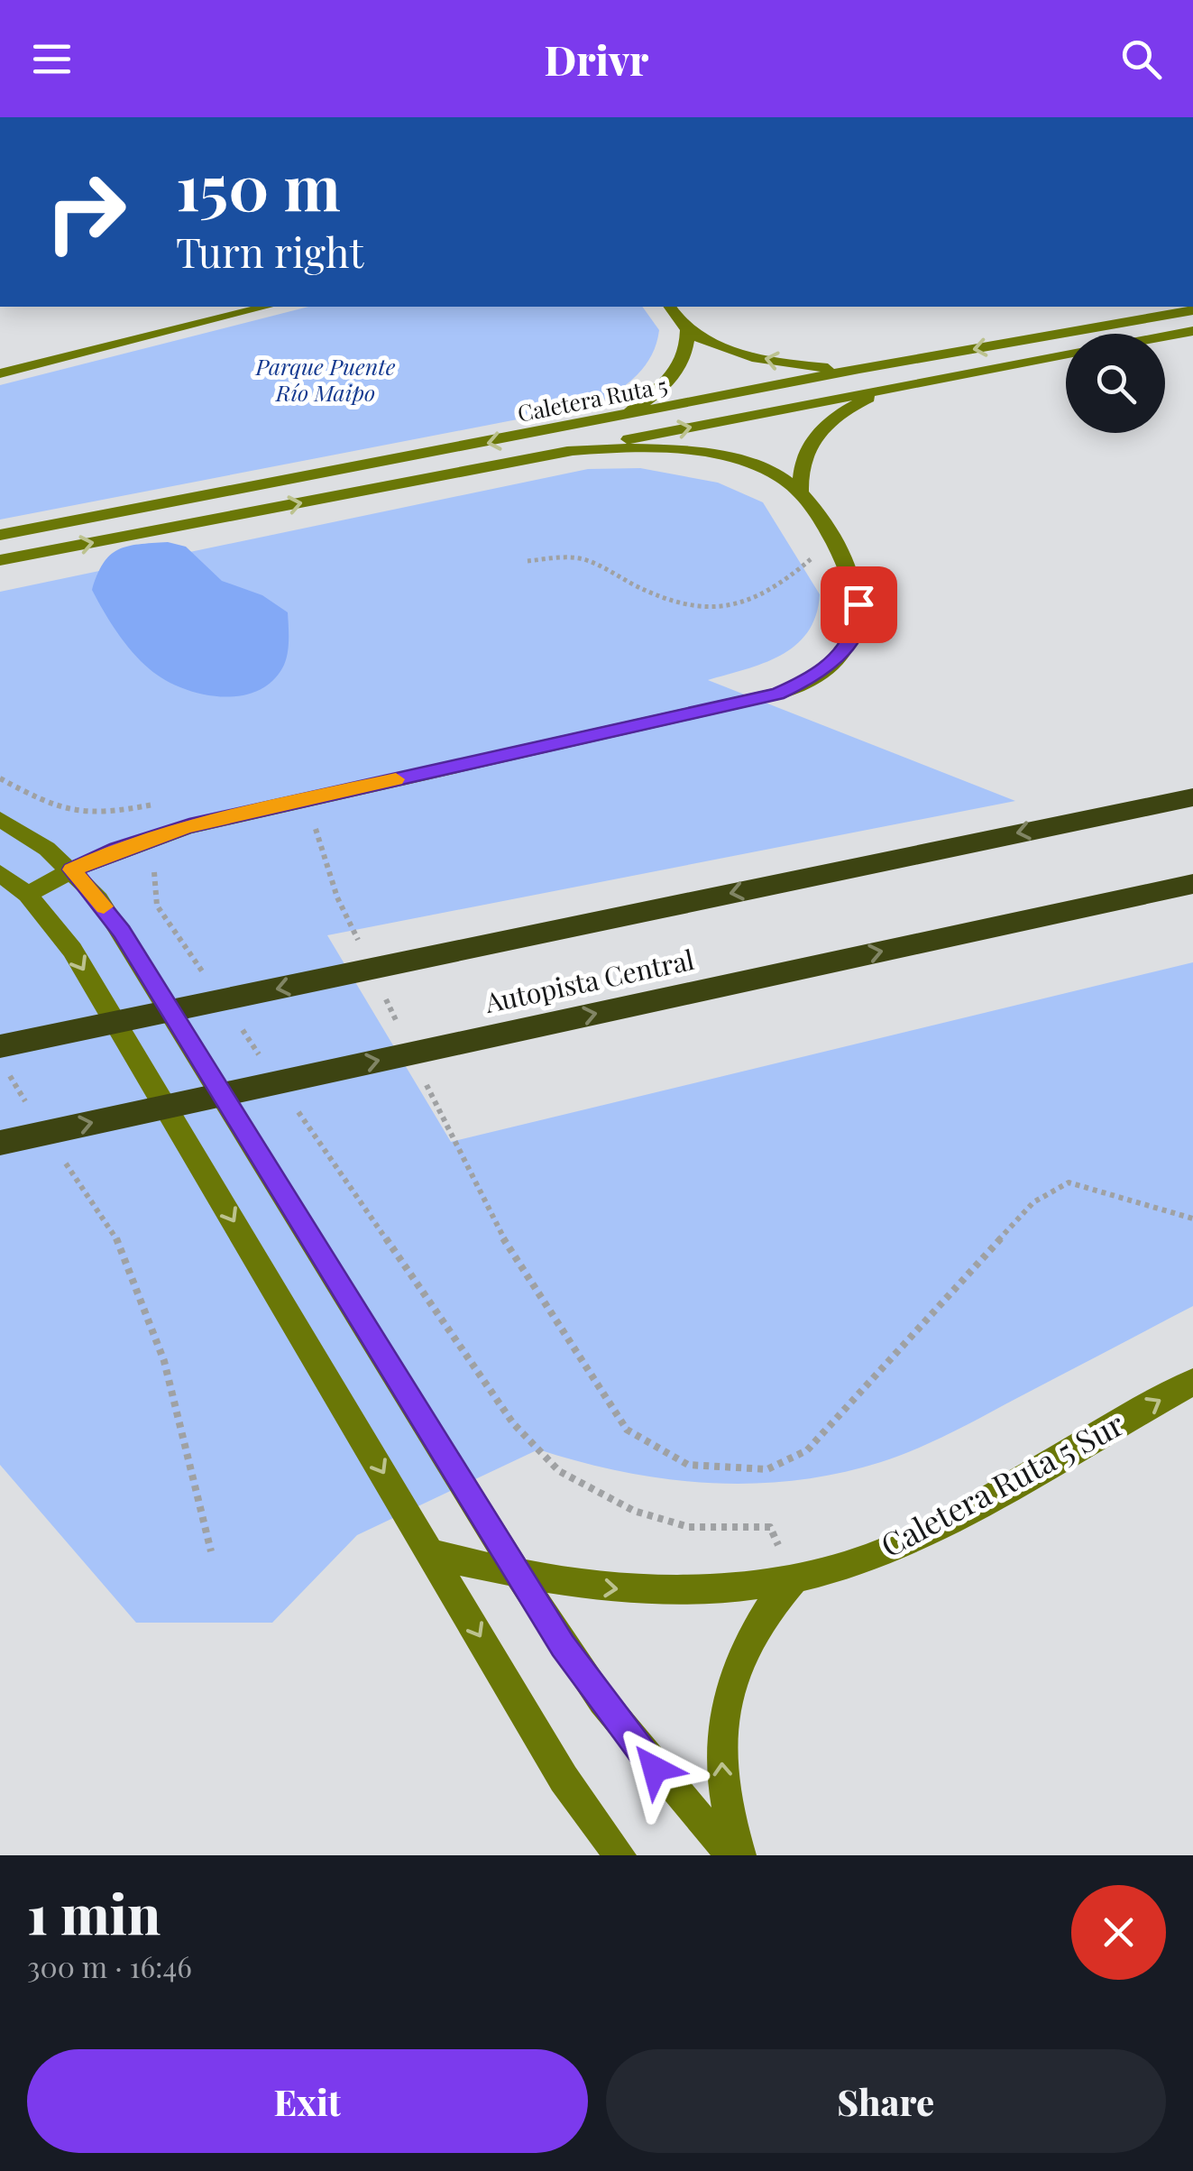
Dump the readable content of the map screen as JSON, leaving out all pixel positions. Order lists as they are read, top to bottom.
{
  "streets": {
    "highway": ["Autopista Central"],
    "main road": ["Caletera Ruta 5", "Caletera Ruta 5 Sur"]
  },
  "one_way": ["Caletera Ruta 5 Sur"],
  "parks": ["Parque Puente Río Maipo"],
  "page": {
    "header": "Drivr",
    "turn": ["150 m", "Turn right"],
    "heading": ["1 min", "300 m · 16:46"],
    "buttons": ["Exit", "Share"]
  }
}
